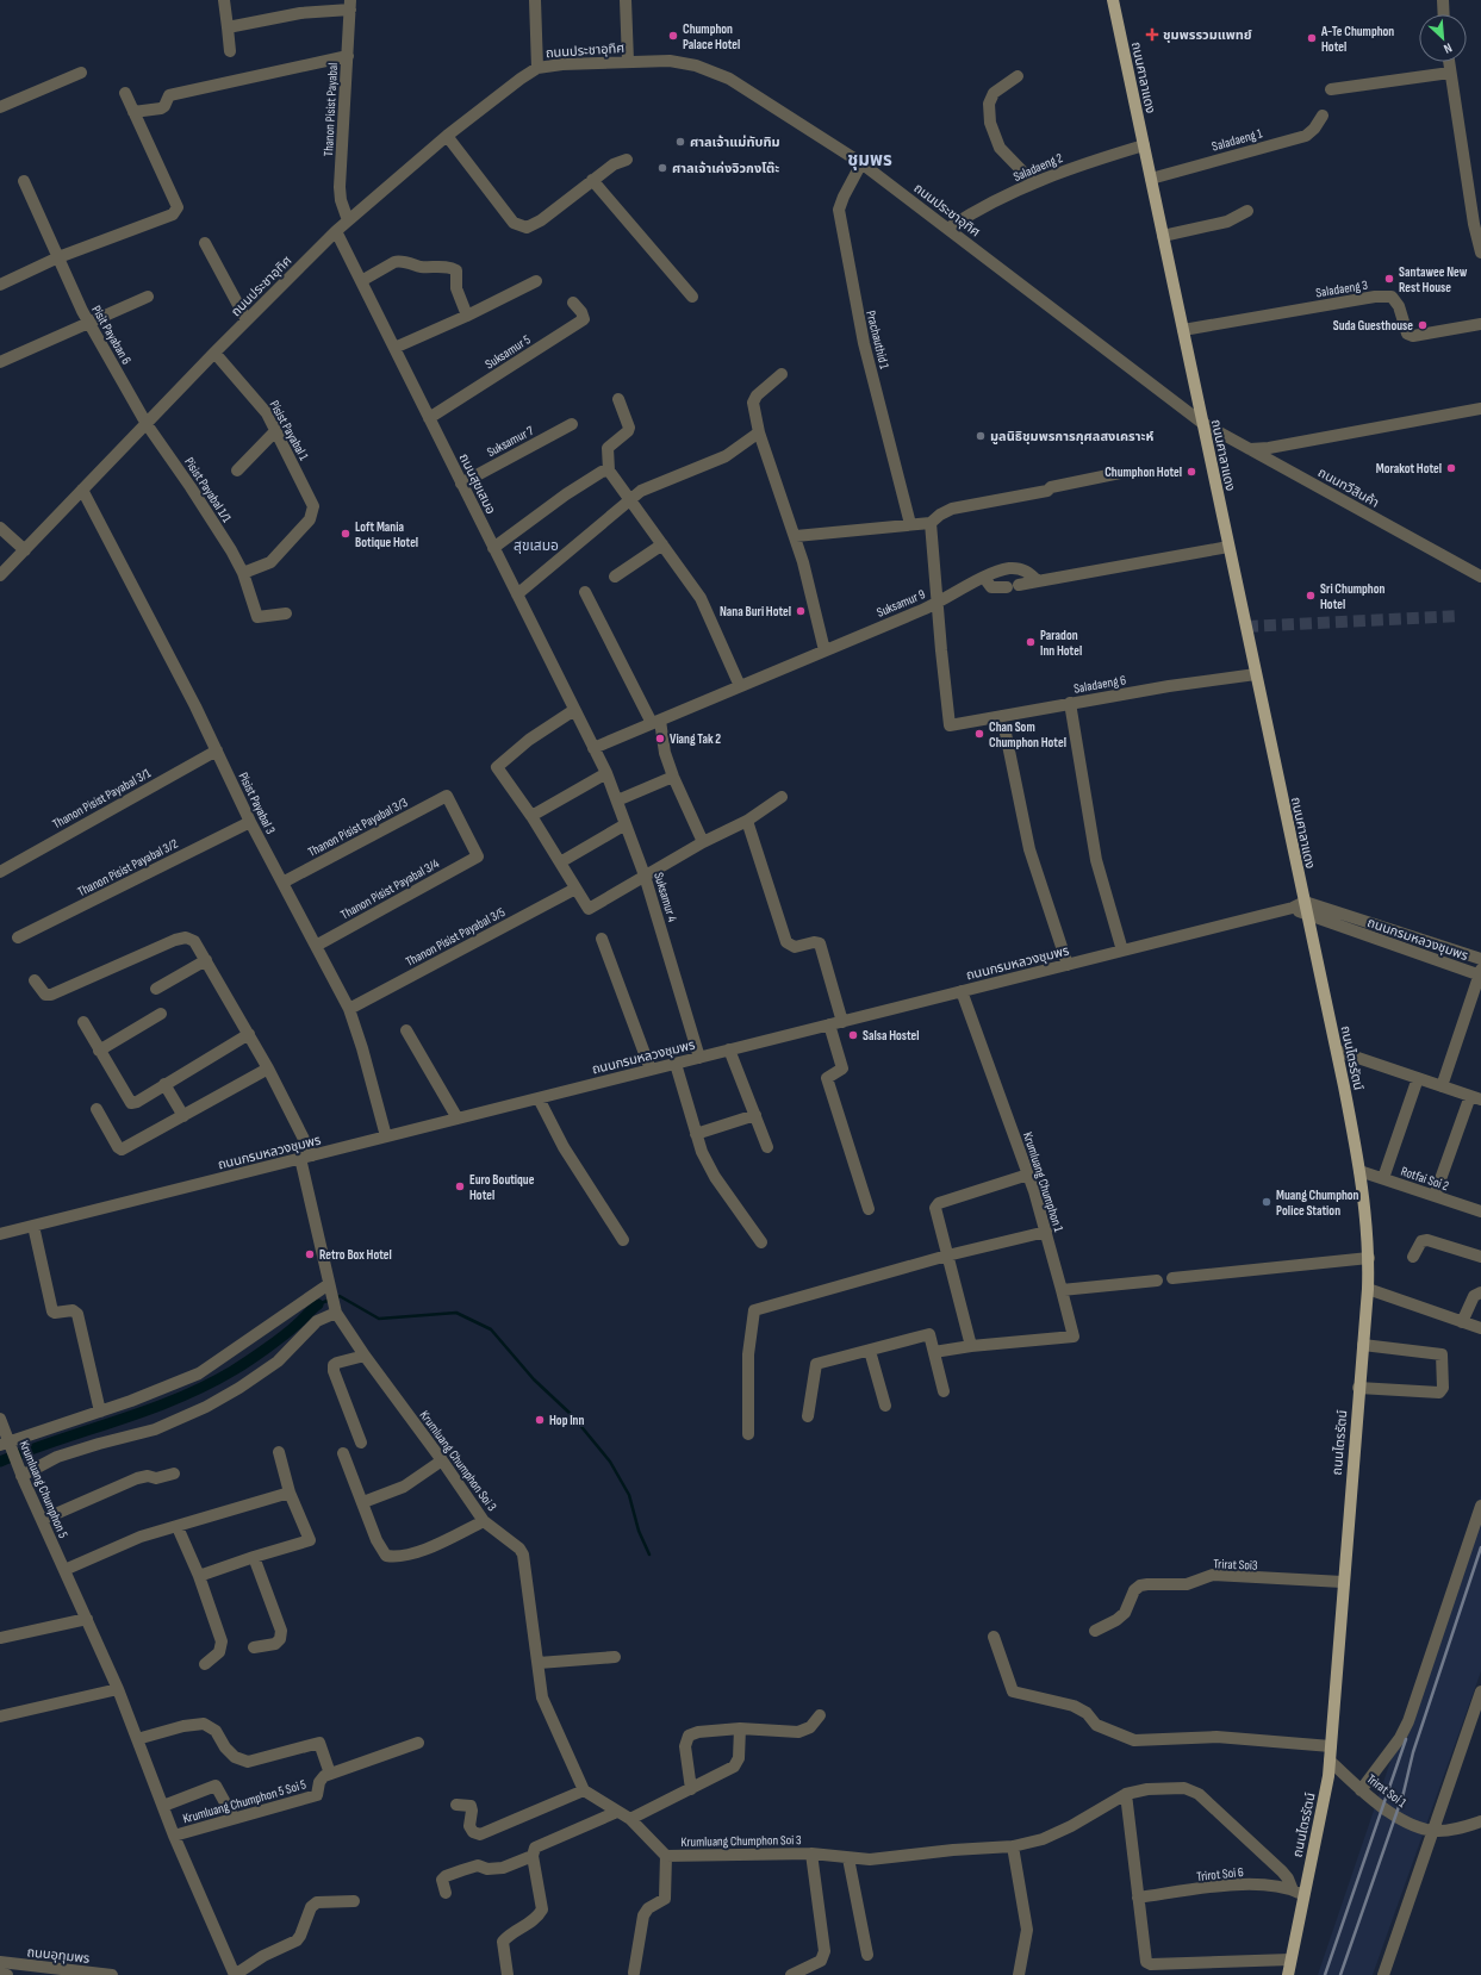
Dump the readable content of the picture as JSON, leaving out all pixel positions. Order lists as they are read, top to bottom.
{
  "streets": {
    "main road": ["ถนนศาลาแดง", "ถนนไตรรัตน์"],
    "street": [
      "ถนนประชาอุทิศ",
      "Thanon Pisist Payabal",
      "Saladaeng 1",
      "Saladaeng 2",
      "Saladaeng 3",
      "Pisit Payaban 6",
      "Prachauthid 1",
      "Suksamur 5",
      "Pisist Payabal 1",
      "Suksamur 7",
      "ถนนสุขเสมอ",
      "ถนนทวีสินค้า",
      "Pisist Payabal 1/1",
      "Suksamur 9",
      "Saladaeng 6",
      "Thanon Pisist Payabal 3/1",
      "Pisist Payabal 3",
      "Thanon Pisist Payabal 3/3",
      "Thanon Pisist Payabal 3/2",
      "Thanon Pisist Payabal 3/4",
      "Suksamur 4",
      "Thanon Pisist Payabal 3/5",
      "ถนนกรมหลวงชุมพร",
      "Rotfai Soi 2",
      "Krumluang Chumphon 1",
      "Krumluang Chumphon Soi 3",
      "Krumluang Chumphon 5",
      "Trirat Soi3",
      "Trirat Soi 1",
      "Krumluang Chumphon 5 Soi 5",
      "Trirot Soi 6",
      "ถนนอุทุมพร"
    ]
  },
  "crossings": [
    ["ถนนประชาอุทิศ", "ถนนศาลาแดง"],
    ["ถนนประชาอุทิศ", "Thanon Pisist Payabal"],
    ["ถนนประชาอุทิศ", "Saladaeng 2"],
    ["ถนนประชาอุทิศ", "Pisit Payaban 6"],
    ["ถนนประชาอุทิศ", "Prachauthid 1"],
    ["ถนนประชาอุทิศ", "Pisist Payabal 1"],
    ["ถนนประชาอุทิศ", "ถนนสุขเสมอ"],
    ["ถนนประชาอุทิศ", "ถนนทวีสินค้า"],
    ["ถนนประชาอุทิศ", "Pisist Payabal 1/1"],
    ["ถนนประชาอุทิศ", "Pisist Payabal 3"],
    ["ถนนศาลาแดง", "Saladaeng 1"],
    ["ถนนศาลาแดง", "Saladaeng 2"],
    ["ถนนศาลาแดง", "Saladaeng 3"],
    ["ถนนศาลาแดง", "ถนนทวีสินค้า"],
    ["ถนนศาลาแดง", "Saladaeng 6"],
    ["ถนนศาลาแดง", "ถนนกรมหลวงชุมพร"],
    ["ถนนศาลาแดง", "ถนนไตรรัตน์"],
    ["Pisit Payaban 6", "Pisist Payabal 1/1"],
    ["Suksamur 5", "ถนนสุขเสมอ"],
    ["Pisist Payabal 1", "Pisist Payabal 1/1"],
    ["Suksamur 7", "ถนนสุขเสมอ"],
    ["ถนนสุขเสมอ", "Suksamur 9"],
    ["ถนนสุขเสมอ", "Suksamur 4"],
    ["Suksamur 9", "Saladaeng 6"],
    ["Suksamur 9", "Suksamur 4"],
    ["Thanon Pisist Payabal 3/1", "Pisist Payabal 3"],
    ["Pisist Payabal 3", "Thanon Pisist Payabal 3/3"],
    ["Pisist Payabal 3", "Thanon Pisist Payabal 3/2"],
    ["Pisist Payabal 3", "Thanon Pisist Payabal 3/4"],
    ["Pisist Payabal 3", "Thanon Pisist Payabal 3/5"],
    ["Pisist Payabal 3", "ถนนกรมหลวงชุมพร"],
    ["Thanon Pisist Payabal 3/3", "Thanon Pisist Payabal 3/4"],
    ["Suksamur 4", "ถนนกรมหลวงชุมพร"],
    ["ถนนกรมหลวงชุมพร", "ถนนไตรรัตน์"],
    ["ถนนกรมหลวงชุมพร", "Krumluang Chumphon 1"],
    ["ถนนกรมหลวงชุมพร", "Krumluang Chumphon Soi 3"],
    ["ถนนไตรรัตน์", "Rotfai Soi 2"],
    ["ถนนไตรรัตน์", "Krumluang Chumphon Soi 3"],
    ["ถนนไตรรัตน์", "Trirat Soi3"],
    ["ถนนไตรรัตน์", "Trirat Soi 1"],
    ["ถนนไตรรัตน์", "Trirot Soi 6"],
    ["Krumluang Chumphon Soi 3", "Trirot Soi 6"],
    ["Krumluang Chumphon 5", "Krumluang Chumphon 5 Soi 5"]
  ],
  "districts": ["ชุมพร", "สุขเสมอ"],
  "places": {
    "health": ["ชุมพรรวมแพทย์"],
    "other": [
      "Chumphon Palace Hotel",
      "A-Te Chumphon Hotel",
      "ศาลเจ้าแม่ทับทิม",
      "ศาลเจ้าเค่งจิวกงโต๊ะ",
      "Santawee New Rest House",
      "Suda Guesthouse",
      "มูลนิธิชุมพรการกุศลสงเคราะห์",
      "Morakot Hotel",
      "Chumphon Hotel",
      "Loft Mania Botique Hotel",
      "Sri Chumphon Hotel",
      "Nana Buri Hotel",
      "Paradon Inn Hotel",
      "Chan Som Chumphon Hotel",
      "Viang Tak 2",
      "Salsa Hostel",
      "Euro Boutique Hotel",
      "Muang Chumphon Police Station",
      "Retro Box Hotel",
      "Hop Inn"
    ]
  },
  "north": "bottom right"
}
